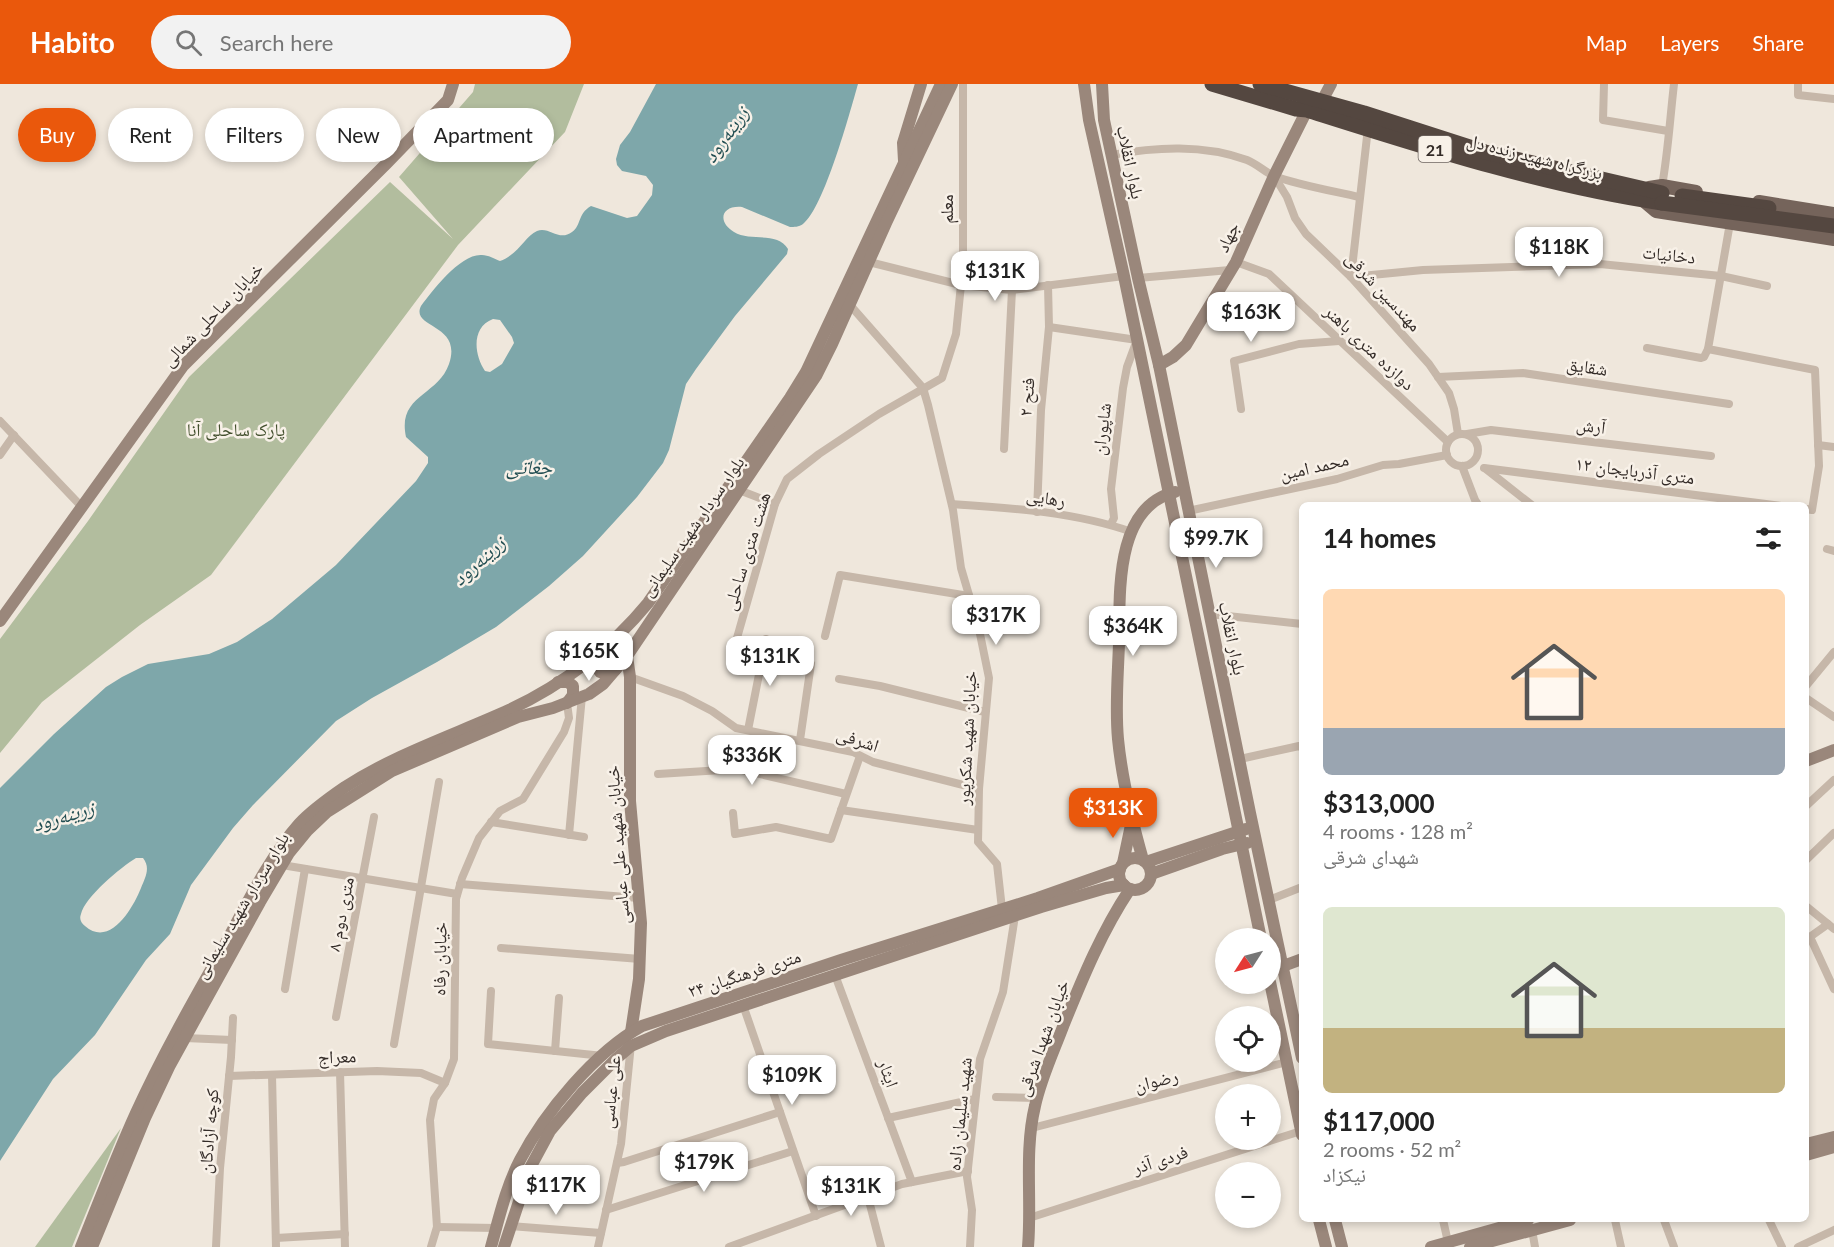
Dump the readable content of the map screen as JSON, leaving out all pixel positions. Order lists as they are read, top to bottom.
{
  "streets": {
    "highway": ["21", "بزرگراه شهید زنده دل"],
    "main road": [
      "بلوار انقلاب",
      "جهاد",
      "خیابان ساحلی شمالی",
      "بلوار سردار شهید سلیمانی",
      "خیابان شهید علی عباسی",
      "۲۴ متری فرهنگیان",
      "خیابان شهدا شرقی"
    ],
    "street": [
      "معلم",
      "دخانیات",
      "مهندسین شرقی",
      "دوازده متری باهنر",
      "شقایق",
      "فتح ۲",
      "آرش",
      "شاپوران",
      "محمد امین",
      "۱۲ متری آذربایجان",
      "رهایی",
      "هشت متری ساحلی",
      "خیابان شهید شکرپور",
      "اشرفی",
      "۸ متری دوم",
      "خیابان رفاه",
      "معراج",
      "ایثار",
      "رضوان",
      "علی عباسی",
      "شهید سلیمان زاده",
      "کوچه آزادگان",
      "فردی آذر"
    ]
  },
  "crossings": [
    ["21", "بزرگراه شهید زنده دل"],
    ["بزرگراه شهید زنده دل", "جهاد"],
    ["بلوار انقلاب", "جهاد"],
    ["بلوار انقلاب", "شاپوران"],
    ["بلوار انقلاب", "محمد امین"],
    ["معلم", "بلوار سردار شهید سلیمانی"],
    ["معلم", "هشت متری ساحلی"],
    ["معلم", "خیابان شهید شکرپور"],
    ["جهاد", "مهندسین شرقی"],
    ["جهاد", "دوازده متری باهنر"],
    ["دخانیات", "مهندسین شرقی"],
    ["مهندسین شرقی", "دوازده متری باهنر"],
    ["مهندسین شرقی", "شقایق"],
    ["مهندسین شرقی", "آرش"],
    ["مهندسین شرقی", "محمد امین"],
    ["دوازده متری باهنر", "آرش"],
    ["دوازده متری باهنر", "محمد امین"],
    ["فتح ۲", "رهایی"],
    ["آرش", "محمد امین"],
    ["شاپوران", "رهایی"],
    ["رهایی", "خیابان شهید شکرپور"],
    ["بلوار سردار شهید سلیمانی", "خیابان شهید علی عباسی"],
    ["بلوار سردار شهید سلیمانی", "خیابان رفاه"],
    ["هشت متری ساحلی", "خیابان شهید شکرپور"],
    ["خیابان شهید شکرپور", "اشرفی"],
    ["خیابان شهید شکرپور", "۲۴ متری فرهنگیان"],
    ["اشرفی", "خیابان شهید علی عباسی"],
    ["خیابان شهید علی عباسی", "۲۴ متری فرهنگیان"],
    ["خیابان شهید علی عباسی", "علی عباسی"],
    ["خیابان رفاه", "معراج"],
    ["۲۴ متری فرهنگیان", "خیابان شهدا شرقی"],
    ["۲۴ متری فرهنگیان", "ایثار"],
    ["۲۴ متری فرهنگیان", "علی عباسی"],
    ["۲۴ متری فرهنگیان", "شهید سلیمان زاده"],
    ["خیابان شهدا شرقی", "رضوان"],
    ["خیابان شهدا شرقی", "فردی آذر"],
    ["معراج", "کوچه آزادگان"]
  ],
  "water": ["زرینه‌رود", "جغاتی"],
  "parks": ["پارک ساحلی آنا"],
  "north": "bottom left",
  "page": {
    "header": "Habito",
    "search": "Search here",
    "nav": ["Map", "Layers", "Share"],
    "chip": [
      "Buy",
      "Rent",
      "Filters",
      "New",
      "Apartment"
    ],
    "price": [
      "$118K",
      "$131K",
      "$163K",
      "$99.7K",
      "$317K",
      "$364K",
      "$165K",
      "$131K",
      "$336K",
      "$313K",
      "$109K",
      "$179K",
      "$117K",
      "$131K"
    ],
    "heading": "14 homes",
    "list": [
      {
        "name": "$313,000",
        "note": "4 rooms · 128 m² · شهدای شرقی"
      },
      {
        "name": "$117,000",
        "note": "2 rooms · 52 m² · نیکزاد"
      }
    ],
    "map_buttons": ["+", "−"]
  }
}
